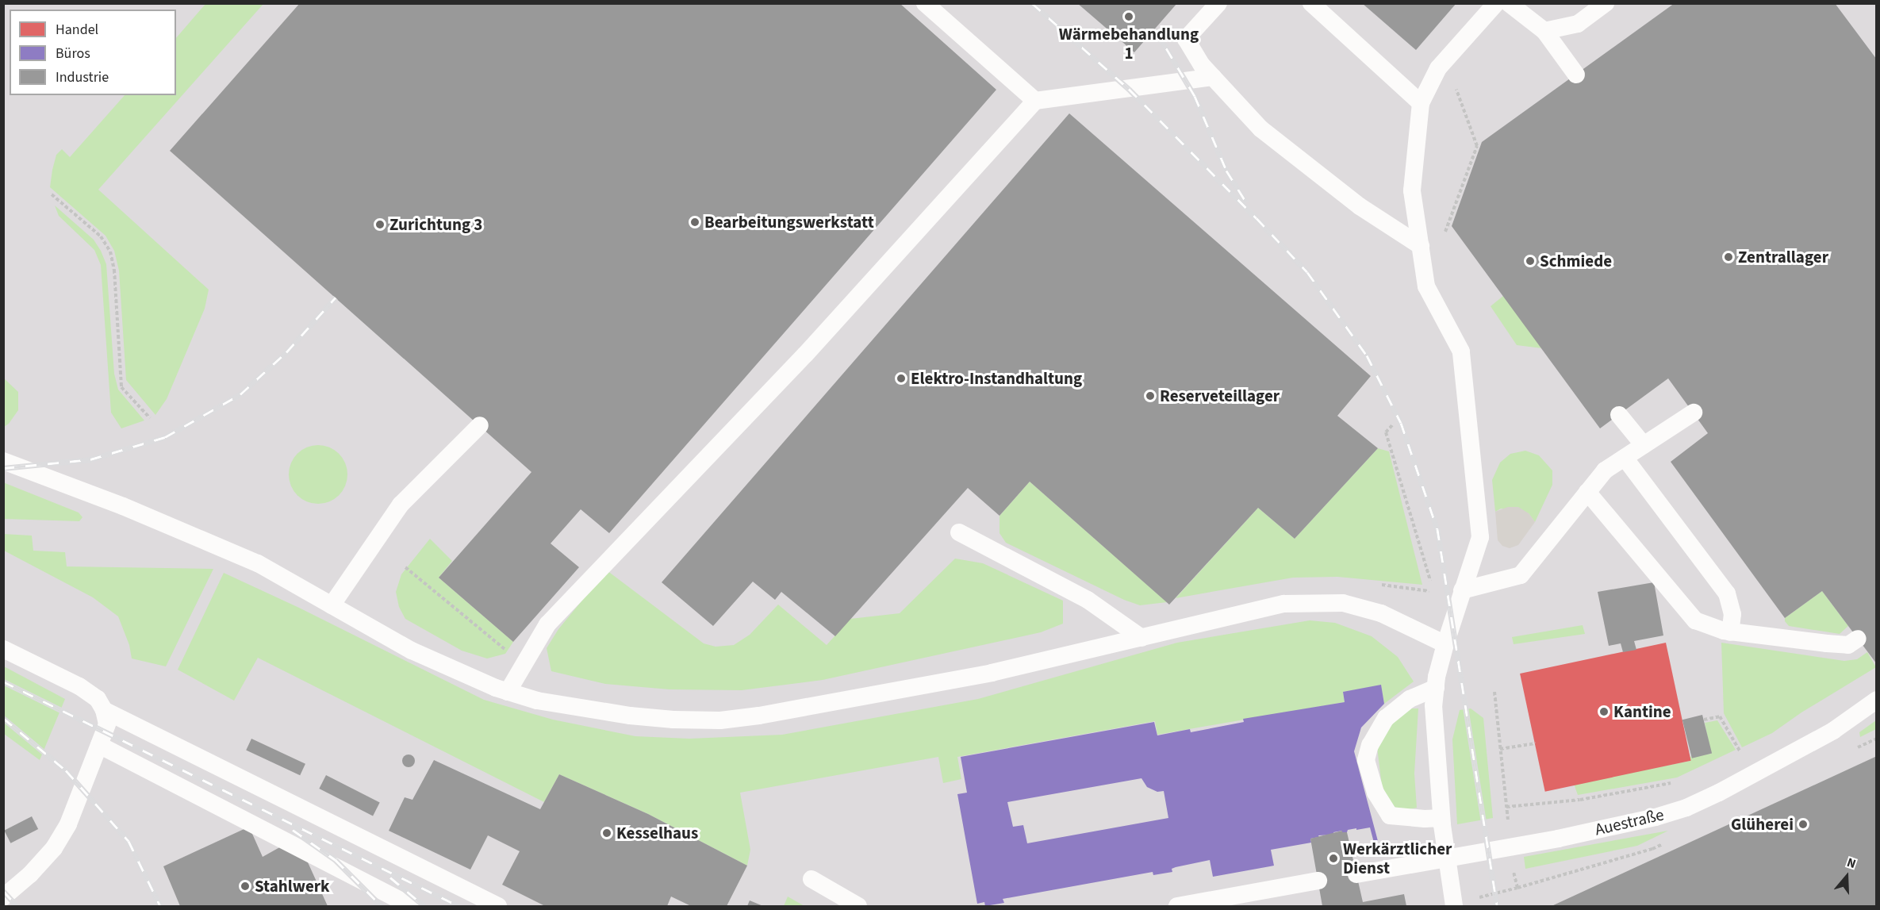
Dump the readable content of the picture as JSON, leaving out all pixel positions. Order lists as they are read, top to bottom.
{
  "streets": {
    "lane": ["Auestraße"]
  },
  "places": [
    "Wärmebehandlung 1",
    "Bearbeitungswerkstatt",
    "Zurichtung 3",
    "Zentrallager",
    "Schmiede",
    "Elektro-Instandhaltung",
    "Reserveteillager",
    "Kantine",
    "Glüherei",
    "Kesselhaus",
    "Werkärztlicher Dienst",
    "Stahlwerk"
  ],
  "legend": ["Handel", "Büros", "Industrie"],
  "north": "top"
}
